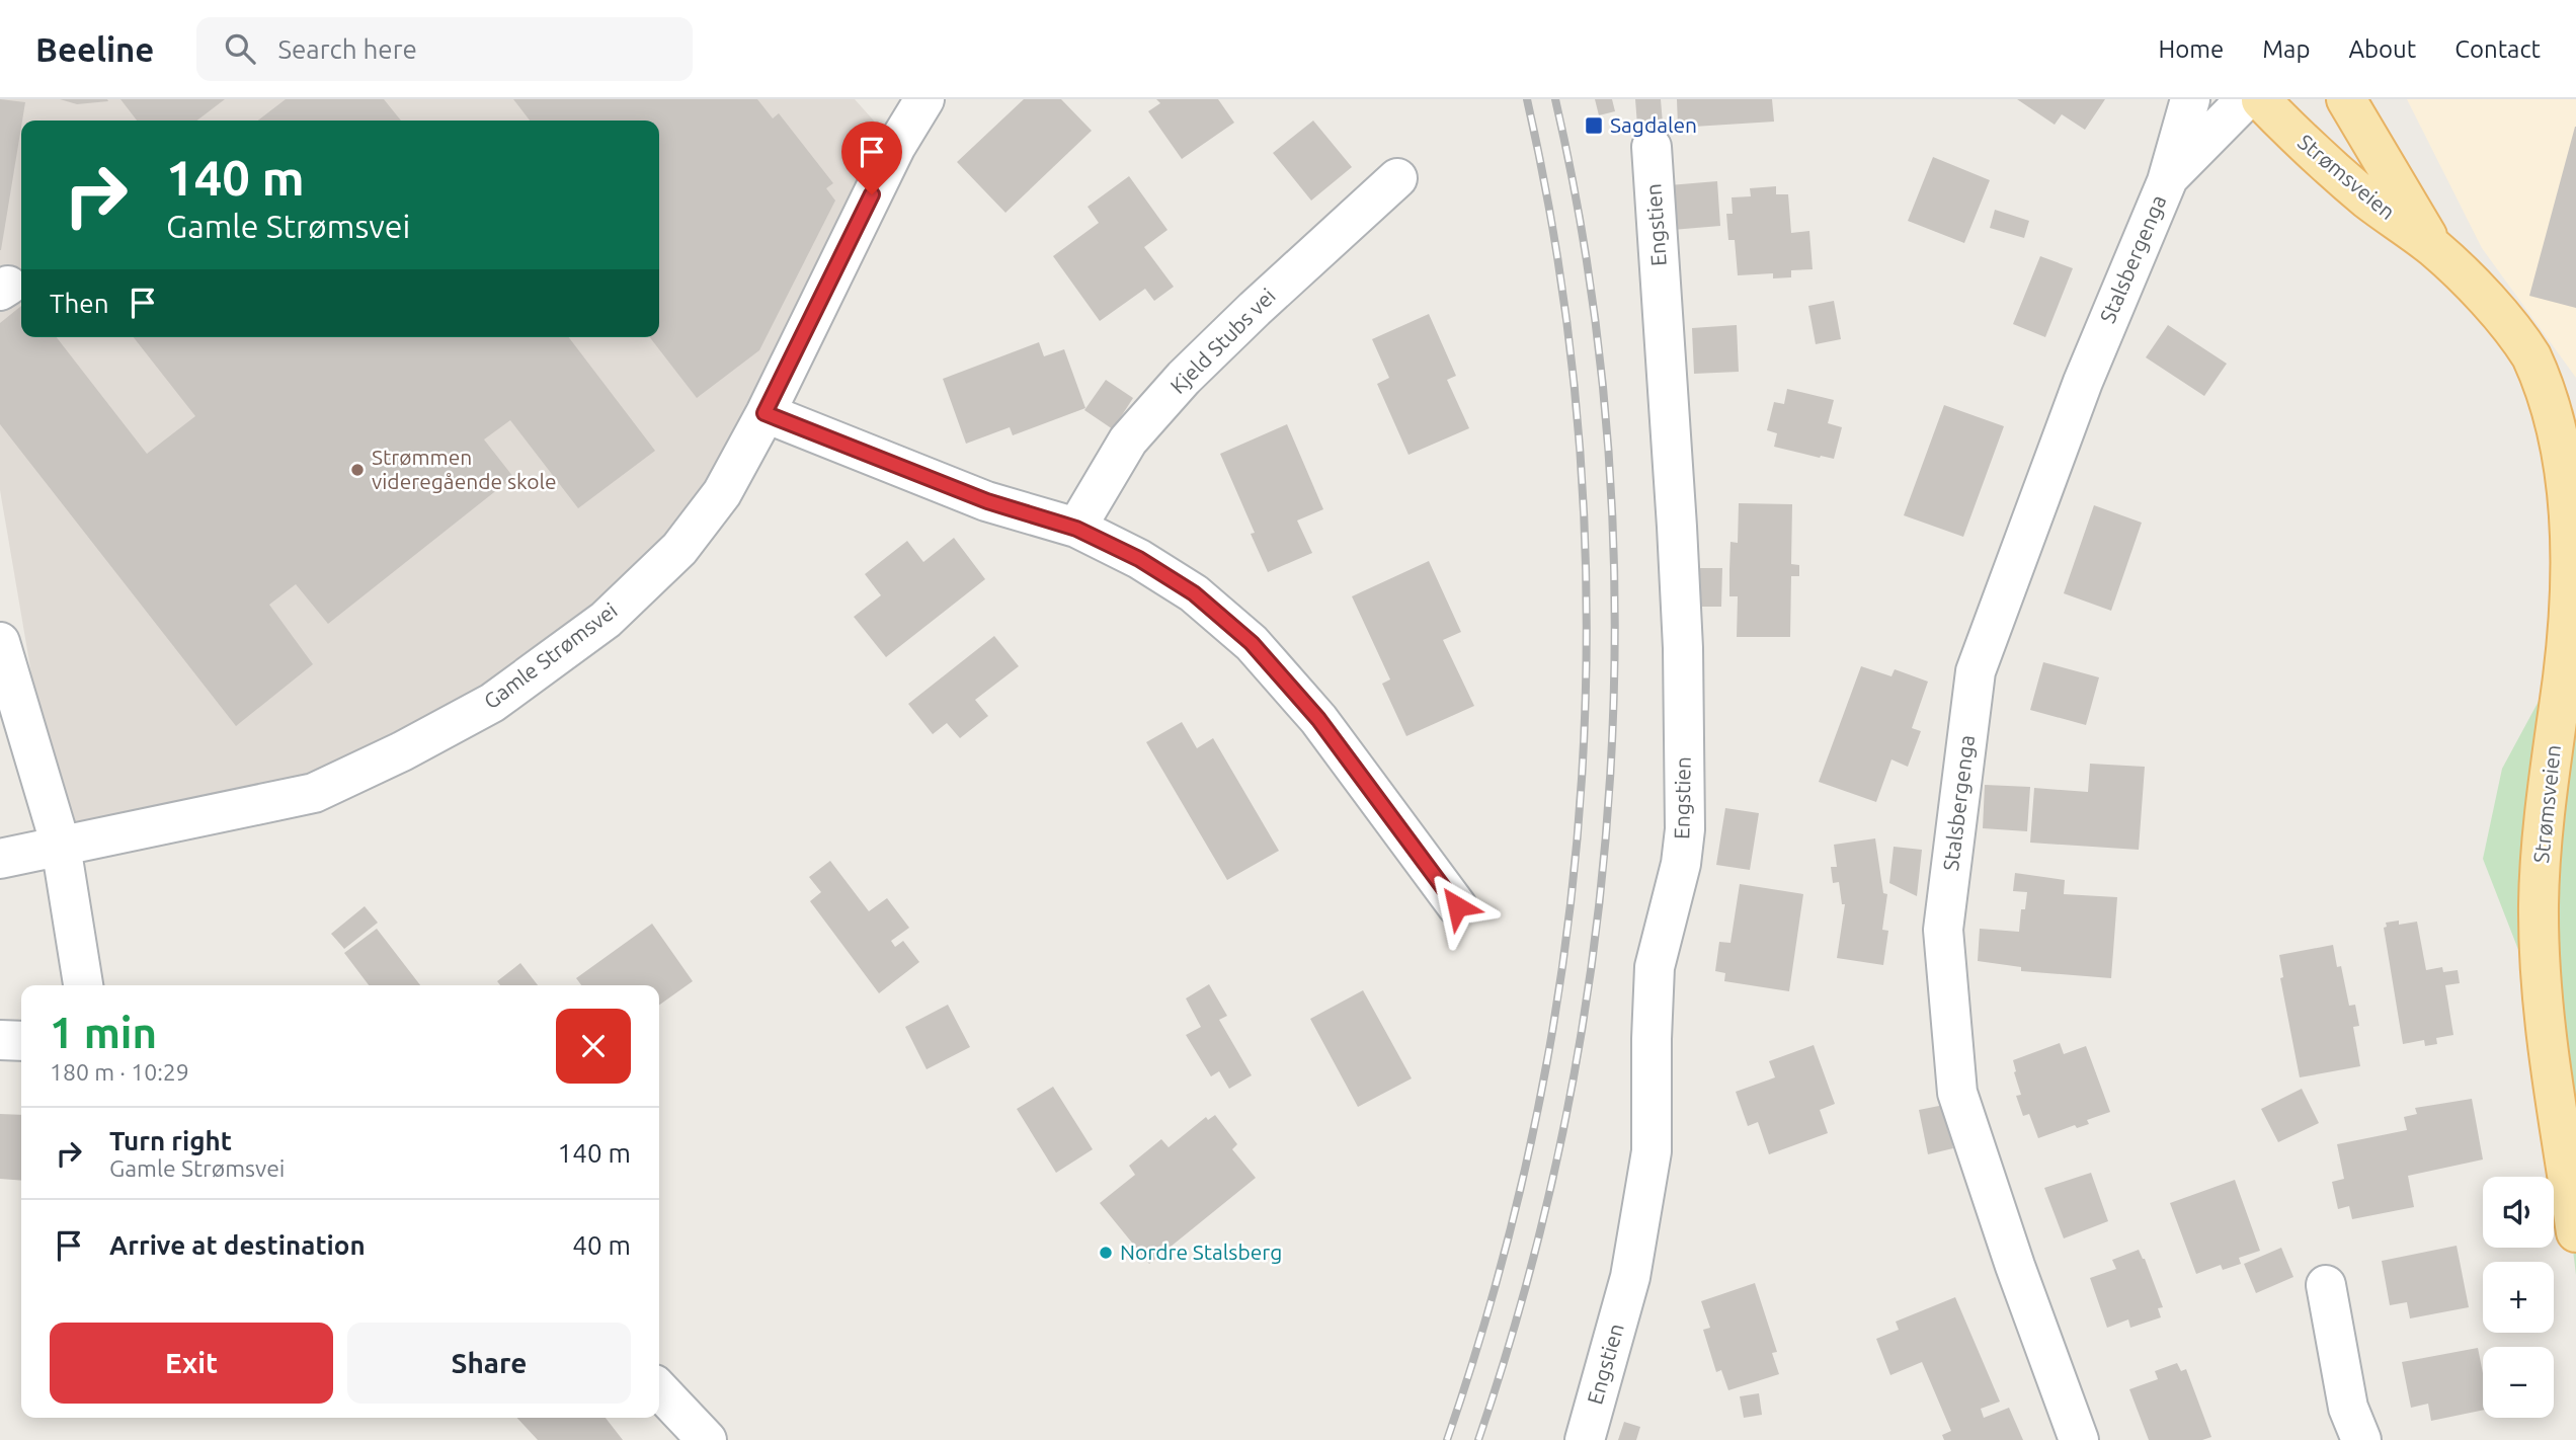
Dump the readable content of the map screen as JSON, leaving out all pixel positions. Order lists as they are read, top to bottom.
{
  "streets": {
    "main road": ["Strømsveien"],
    "street": [
      "Engstien",
      "Stalsbergenga",
      "Kjeld Stubs vei",
      "Gamle Strømsvei"
    ]
  },
  "places": {
    "transit": ["Sagdalen"],
    "other": ["Strømmen videregående skole", "Nordre Stalsberg"]
  },
  "page": {
    "header": "Beeline",
    "search": "Search here",
    "nav": [
      "Home",
      "Map",
      "About",
      "Contact"
    ],
    "turn": ["140 m", "Gamle Strømsvei"],
    "then": "Then",
    "heading": ["1 min", "180 m · 10:29"],
    "list": [
      {
        "name": "Turn right",
        "note": "Gamle Strømsvei",
        "value": "140 m"
      },
      {
        "name": "Arrive at destination",
        "value": "40 m"
      }
    ],
    "map_buttons": ["+", "−"],
    "buttons": ["Exit", "Share"]
  }
}
